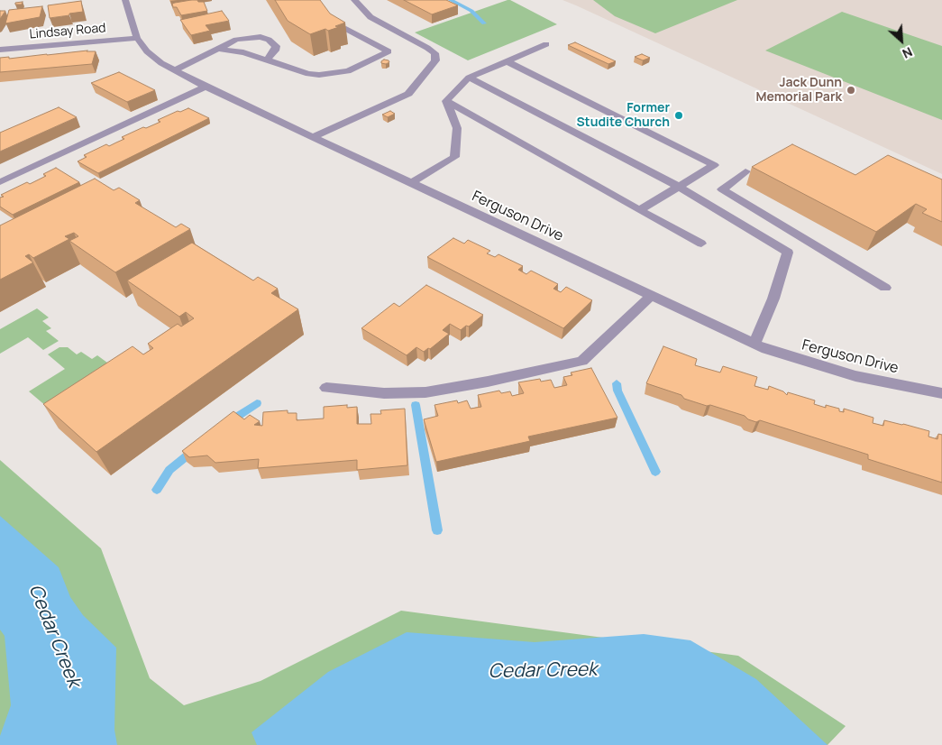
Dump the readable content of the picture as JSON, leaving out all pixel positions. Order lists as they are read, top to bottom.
{
  "streets": {
    "street": ["Lindsay Road", "Ferguson Drive"]
  },
  "crossings": [
    ["Lindsay Road", "Ferguson Drive"]
  ],
  "water": ["Cedar Creek"],
  "places": ["Jack Dunn Memorial Park", "Former Studite Church"],
  "north": "bottom right"
}
